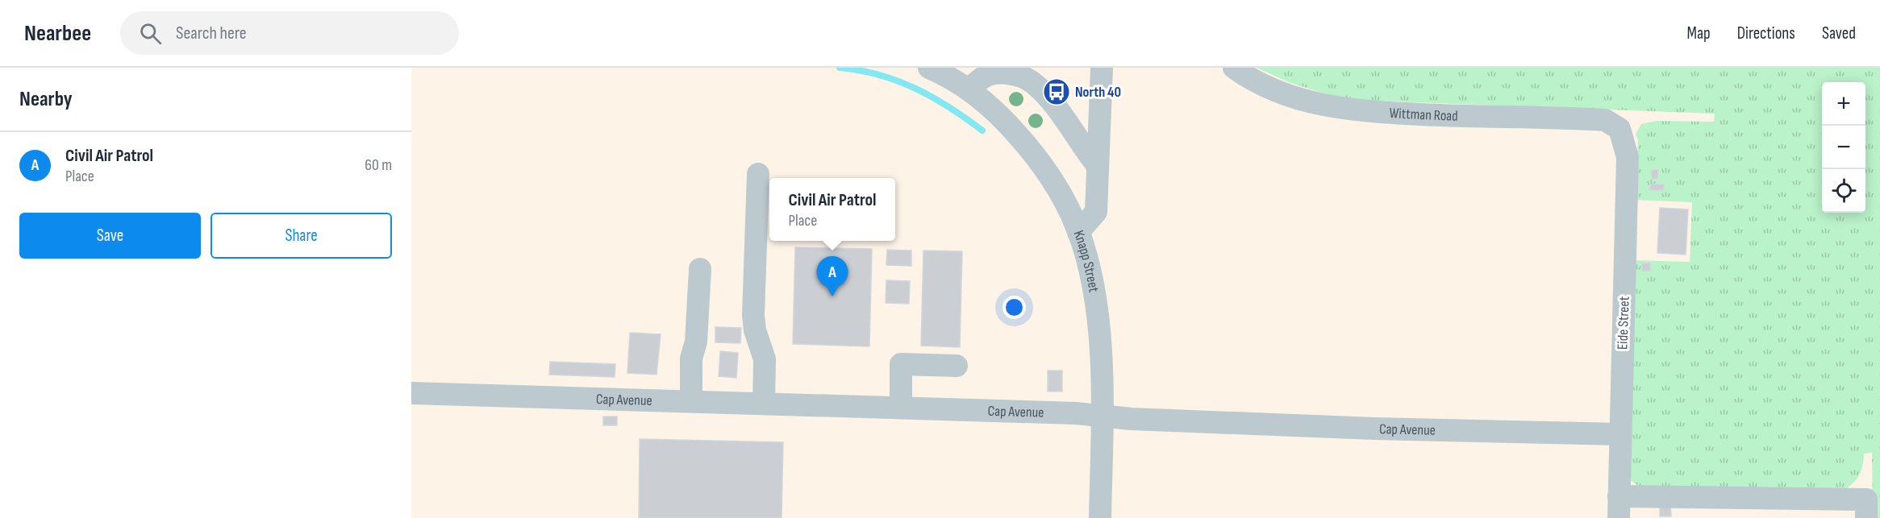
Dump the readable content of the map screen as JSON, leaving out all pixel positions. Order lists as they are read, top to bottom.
{
  "streets": {
    "lane": [
      "Wittman Road",
      "Knapp Street",
      "Eide Street",
      "Cap Avenue"
    ]
  },
  "crossings": [
    ["Wittman Road", "Eide Street"],
    ["Knapp Street", "Cap Avenue"],
    ["Eide Street", "Cap Avenue"]
  ],
  "places": {
    "bus stop": ["North 40"]
  },
  "page": {
    "header": "Nearbee",
    "search": "Search here",
    "nav": ["Map", "Directions", "Saved"],
    "heading": "Nearby",
    "map_buttons": ["+", "−"],
    "list": [
      {
        "mark": "A",
        "name": "Civil Air Patrol",
        "note": "Place",
        "value": "60 m"
      }
    ],
    "popup": ["Civil Air Patrol", "Place"],
    "buttons": ["Save", "Share"],
    "pins": "A"
  }
}
